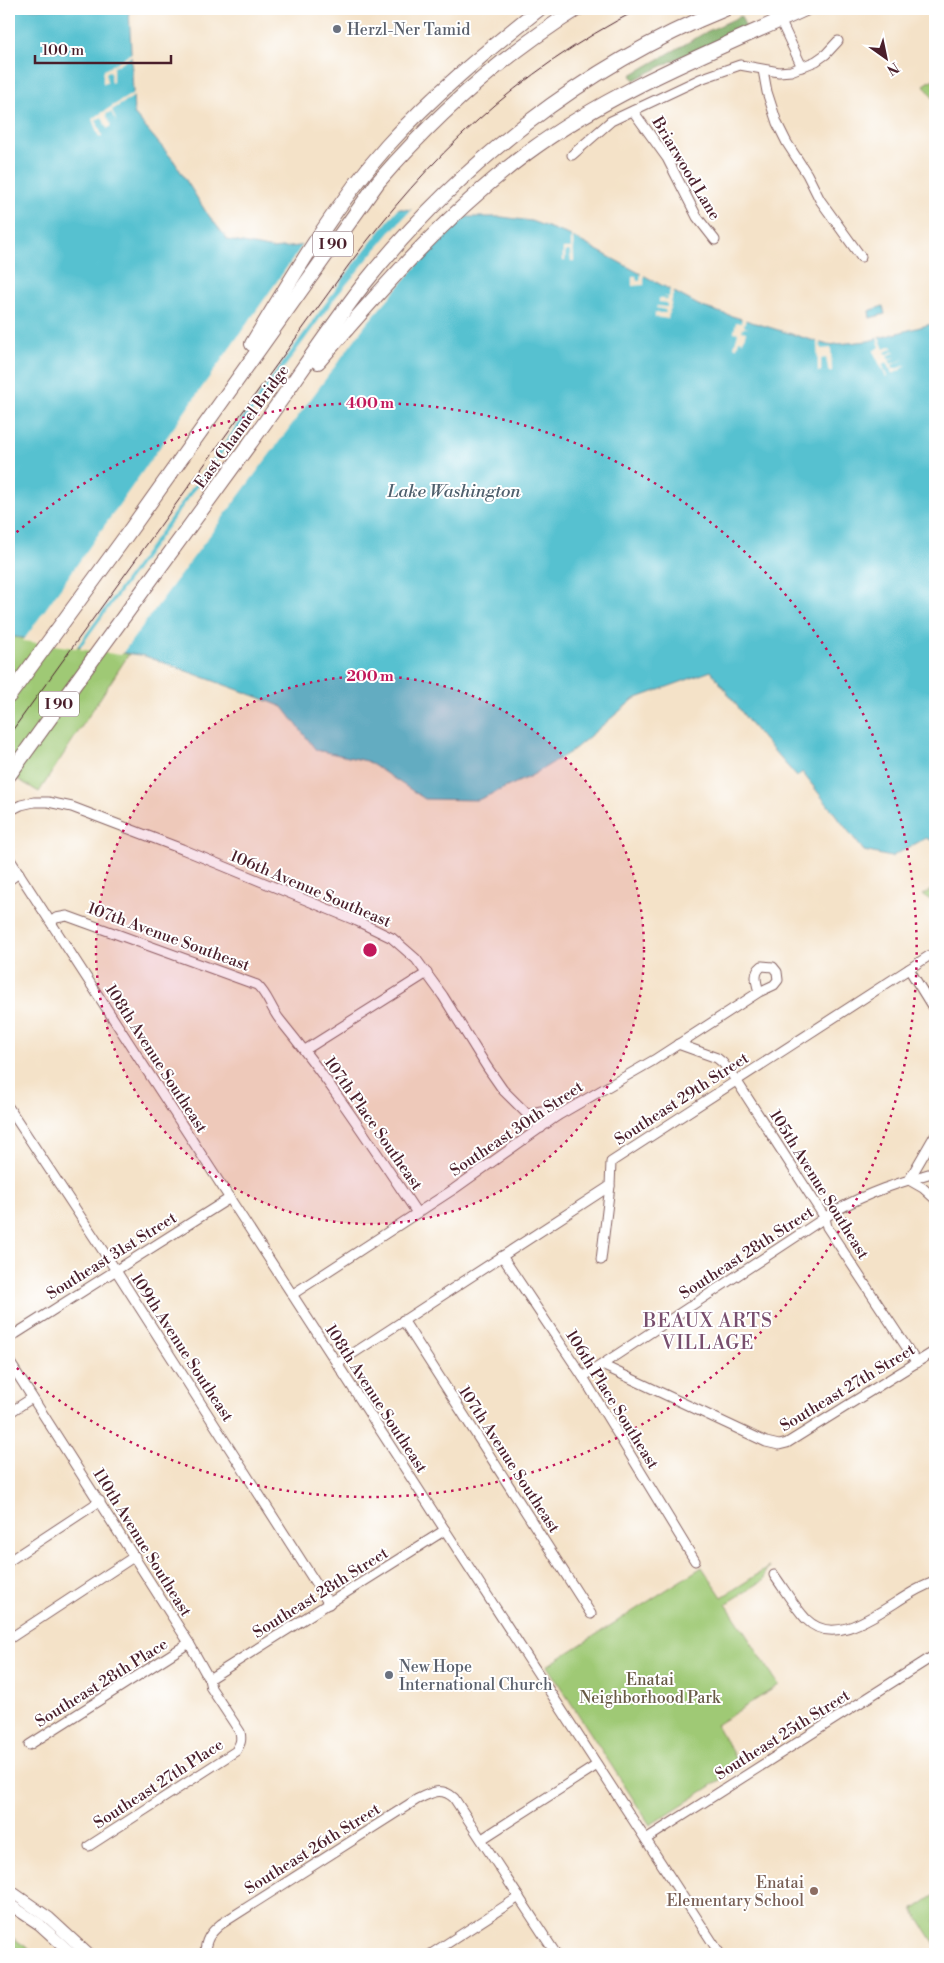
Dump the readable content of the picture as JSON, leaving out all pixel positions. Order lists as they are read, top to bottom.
{
  "streets": {
    "highway": ["I 90", "East Channel Bridge"],
    "street": [
      "Briarwood Lane",
      "106th Avenue Southeast",
      "107th Avenue Southeast",
      "108th Avenue Southeast",
      "Southeast 29th Street",
      "107th Place Southeast",
      "Southeast 30th Street",
      "105th Avenue Southeast",
      "Southeast 28th Street",
      "Southeast 31st Street",
      "109th Avenue Southeast",
      "Southeast 27th Street",
      "106th Place Southeast",
      "110th Avenue Southeast",
      "Southeast 28th Place",
      "Southeast 25th Street",
      "Southeast 27th Place",
      "Southeast 26th Street"
    ]
  },
  "crossings": [
    ["106th Avenue Southeast", "Southeast 30th Street"],
    ["107th Avenue Southeast", "108th Avenue Southeast"],
    ["107th Avenue Southeast", "107th Place Southeast"],
    ["108th Avenue Southeast", "Southeast 30th Street"],
    ["108th Avenue Southeast", "Southeast 28th Street"],
    ["108th Avenue Southeast", "Southeast 31st Street"],
    ["108th Avenue Southeast", "Southeast 25th Street"],
    ["Southeast 29th Street", "105th Avenue Southeast"],
    ["107th Place Southeast", "Southeast 30th Street"],
    ["Southeast 30th Street", "105th Avenue Southeast"],
    ["105th Avenue Southeast", "Southeast 28th Street"],
    ["105th Avenue Southeast", "Southeast 27th Street"],
    ["Southeast 28th Street", "109th Avenue Southeast"],
    ["Southeast 28th Street", "Southeast 27th Street"],
    ["Southeast 28th Street", "106th Place Southeast"],
    ["Southeast 28th Street", "110th Avenue Southeast"],
    ["Southeast 31st Street", "109th Avenue Southeast"],
    ["110th Avenue Southeast", "Southeast 28th Place"],
    ["110th Avenue Southeast", "Southeast 27th Place"]
  ],
  "districts": ["BEAUX ARTS VILLAGE"],
  "water": ["Lake Washington"],
  "parks": ["Enatai Neighborhood Park"],
  "places": ["Herzl-Ner Tamid", "New Hope International Church", "Enatai Elementary School"],
  "scale_bar": "100 m",
  "north": "bottom right",
  "rings": ["400 m", "200 m"]
}
